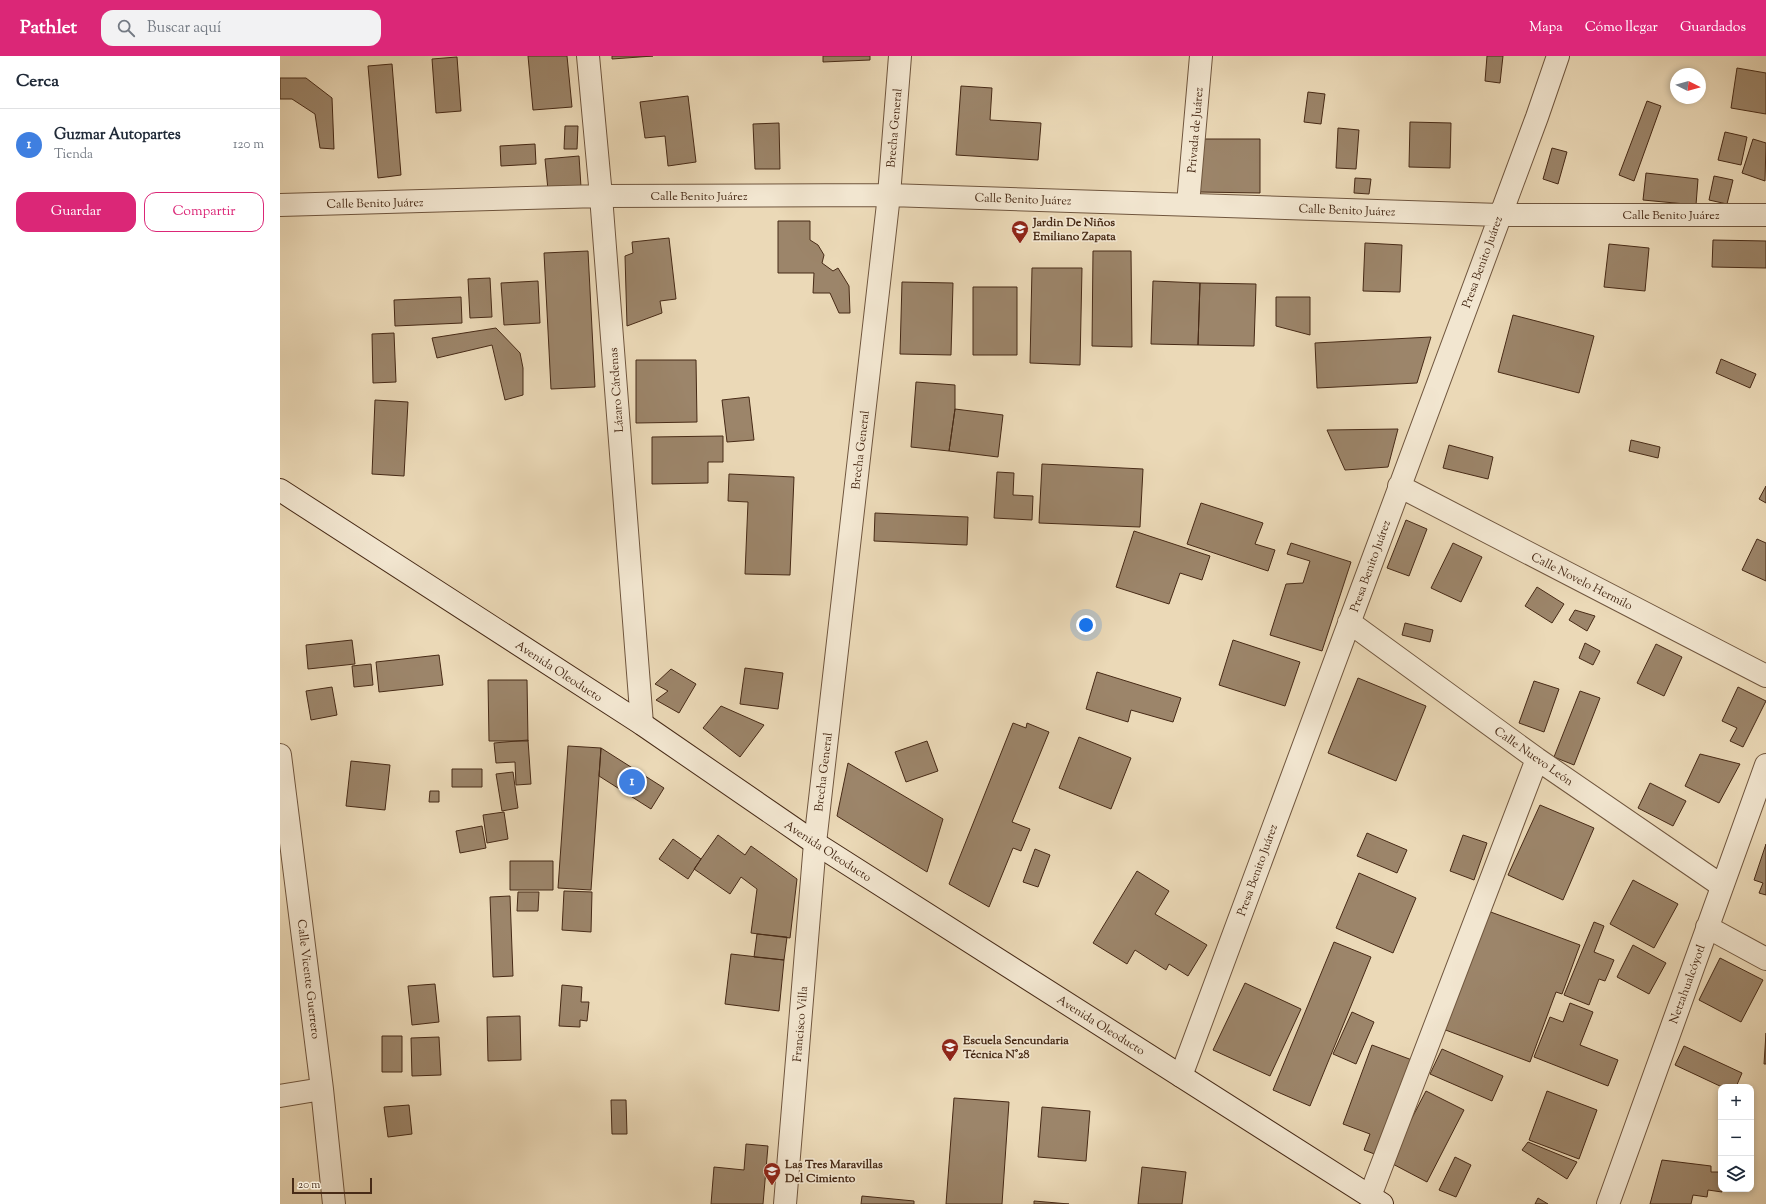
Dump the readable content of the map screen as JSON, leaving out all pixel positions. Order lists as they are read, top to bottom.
{
  "streets": {
    "street": [
      "Brecha General",
      "Privada de Juárez",
      "Calle Benito Juárez",
      "Presa Benito Juárez",
      "Lázaro Cárdenas",
      "Calle Novelo Hermilo",
      "Avenida Oleoducto",
      "Calle Nuevo León",
      "Calle Vicente Guerrero",
      "Netzahualcóyotl",
      "Francisco Villa"
    ]
  },
  "crossings": [
    ["Brecha General", "Calle Benito Juárez"],
    ["Brecha General", "Avenida Oleoducto"],
    ["Brecha General", "Francisco Villa"],
    ["Privada de Juárez", "Calle Benito Juárez"],
    ["Calle Benito Juárez", "Presa Benito Juárez"],
    ["Calle Benito Juárez", "Lázaro Cárdenas"],
    ["Presa Benito Juárez", "Calle Novelo Hermilo"],
    ["Presa Benito Juárez", "Avenida Oleoducto"],
    ["Presa Benito Juárez", "Calle Nuevo León"],
    ["Lázaro Cárdenas", "Avenida Oleoducto"],
    ["Avenida Oleoducto", "Francisco Villa"],
    ["Calle Nuevo León", "Netzahualcóyotl"]
  ],
  "places": {
    "school or university": ["Jardin De Niños Emiliano Zapata", "Escuela Sencundaria Técnica N°28", "Las Tres Maravillas Del Cimiento"]
  },
  "scale_bar": "20 m",
  "north": "right",
  "page": {
    "header": "Pathlet",
    "search": "Buscar aquí",
    "nav": ["Mapa", "Cómo llegar", "Guardados"],
    "heading": "Cerca",
    "list": [
      {
        "mark": "1",
        "name": "Guzmar Autopartes",
        "note": "Tienda",
        "value": "120 m"
      }
    ],
    "buttons": ["Guardar", "Compartir"],
    "pins": "1",
    "map_buttons": ["+", "−"],
    "scale": "20 m"
  }
}
